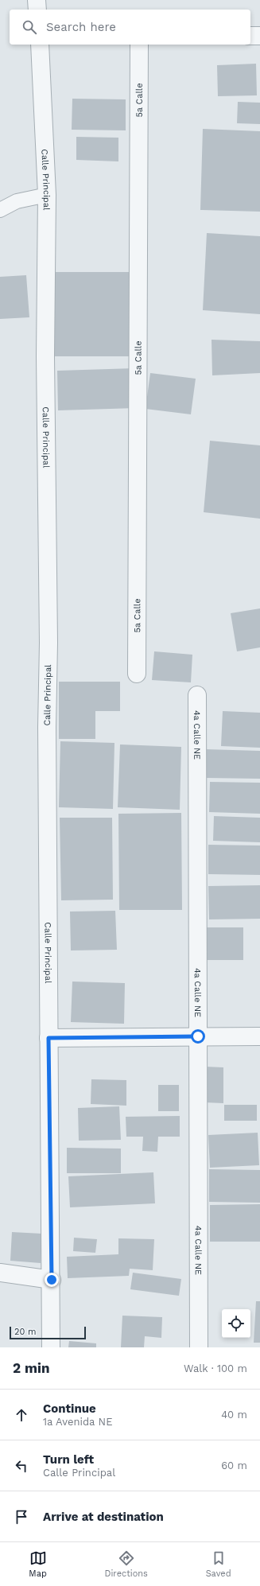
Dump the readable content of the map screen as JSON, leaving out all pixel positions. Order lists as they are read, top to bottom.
{
  "streets": {
    "street": ["5a Calle", "Calle Principal", "4a Calle NE"]
  },
  "scale_bar": "20 m",
  "page": {
    "search": "Search here",
    "scale": "20 m",
    "heading": ["2 min", "Walk · 100 m"],
    "list": [
      ["Continue", "1a Avenida NE", "40 m"],
      ["Turn left", "Calle Principal", "60 m"],
      "Arrive at destination"
    ],
    "nav": ["Map", "Directions", "Saved"]
  }
}
